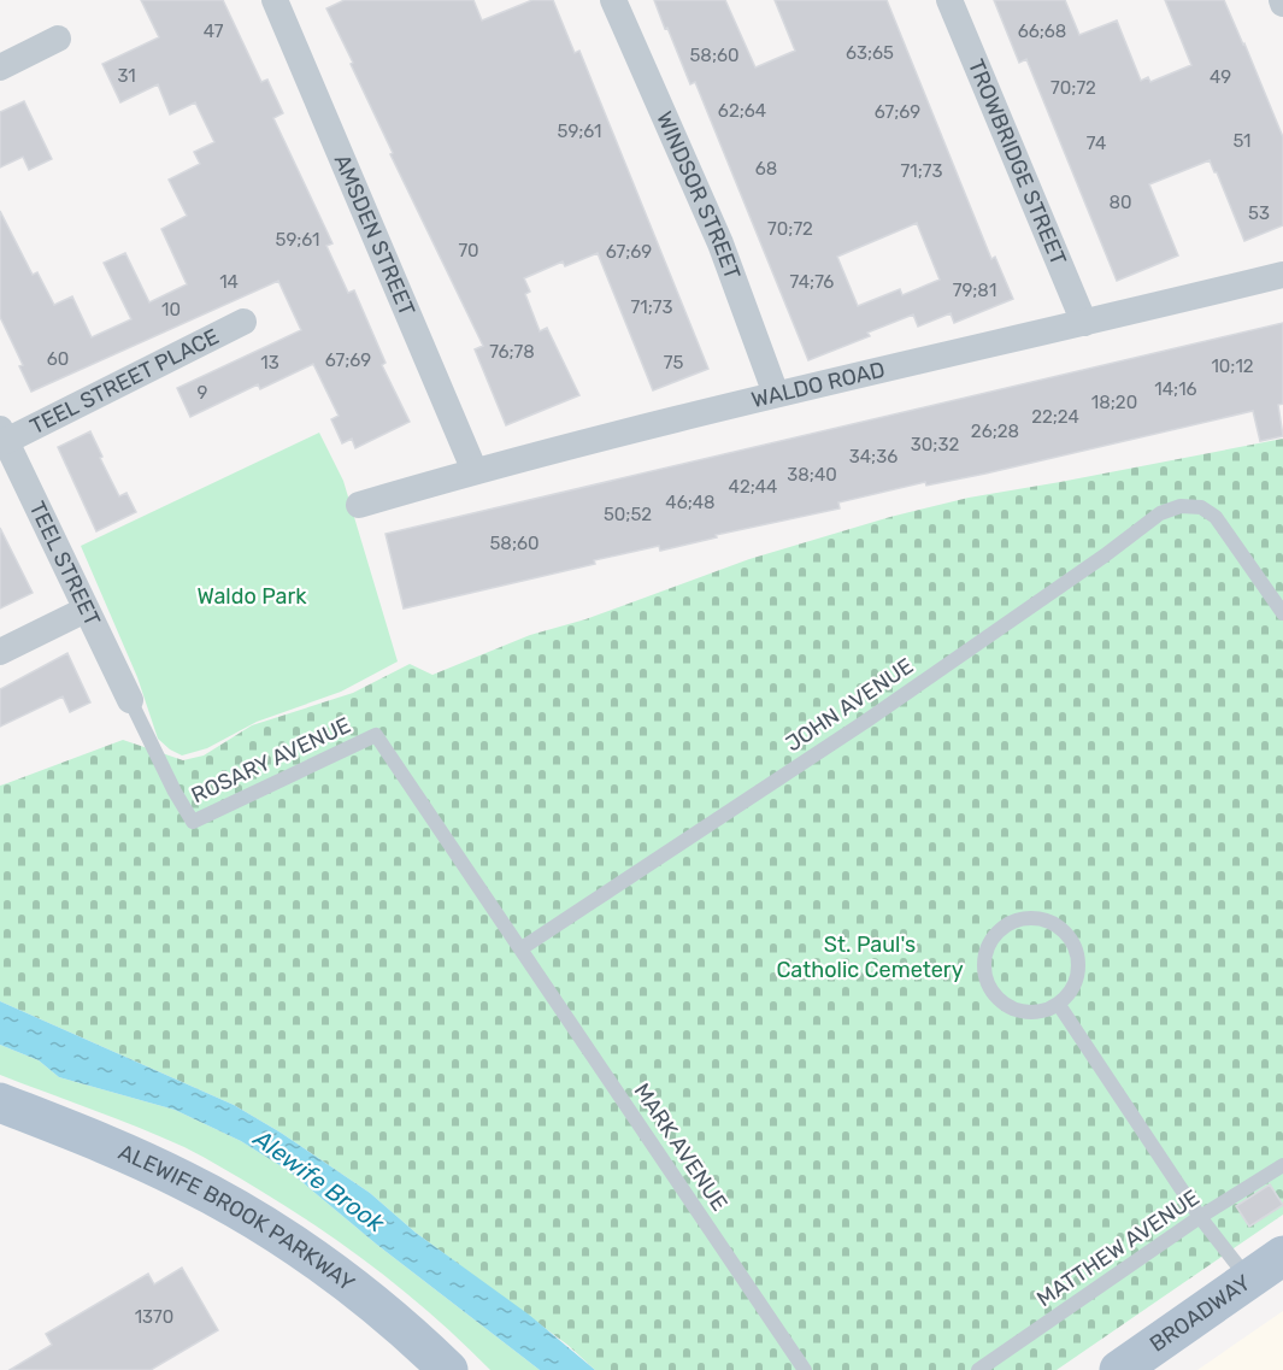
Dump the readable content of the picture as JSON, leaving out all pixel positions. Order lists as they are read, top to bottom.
{
  "streets": {
    "main road": ["ALEWIFE BROOK PARKWAY", "BROADWAY"],
    "street": [
      "TROWBRIDGE STREET",
      "WINDSOR STREET",
      "AMSDEN STREET",
      "TEEL STREET PLACE",
      "WALDO ROAD",
      "TEEL STREET"
    ],
    "lane": [
      "JOHN AVENUE",
      "ROSARY AVENUE",
      "MARK AVENUE",
      "MATTHEW AVENUE"
    ]
  },
  "crossings": [
    ["TROWBRIDGE STREET", "WALDO ROAD"],
    ["WINDSOR STREET", "WALDO ROAD"],
    ["AMSDEN STREET", "WALDO ROAD"],
    ["TEEL STREET PLACE", "TEEL STREET"],
    ["TEEL STREET", "ROSARY AVENUE"],
    ["JOHN AVENUE", "ROSARY AVENUE"],
    ["JOHN AVENUE", "MARK AVENUE"],
    ["ROSARY AVENUE", "MARK AVENUE"]
  ],
  "water": ["Alewife Brook"],
  "parks": ["Waldo Park", "St. Paul's Catholic Cemetery"],
  "house_numbers": [
    "47",
    "66;68",
    "63;65",
    "58;60",
    "31",
    "49",
    "70;72",
    "62;64",
    "67;69",
    "59;61",
    "51",
    "74",
    "68",
    "71;73",
    "80",
    "53",
    "70;72",
    "59;61",
    "70",
    "67;69",
    "14",
    "74;76",
    "79;81",
    "71;73",
    "10",
    "76;78",
    "60",
    "67;69",
    "13",
    "75",
    "10;12",
    "14;16",
    "9",
    "18;20",
    "22;24",
    "26;28",
    "30;32",
    "34;36",
    "38;40",
    "42;44",
    "46;48",
    "50;52",
    "58;60",
    "1370"
  ]
}
